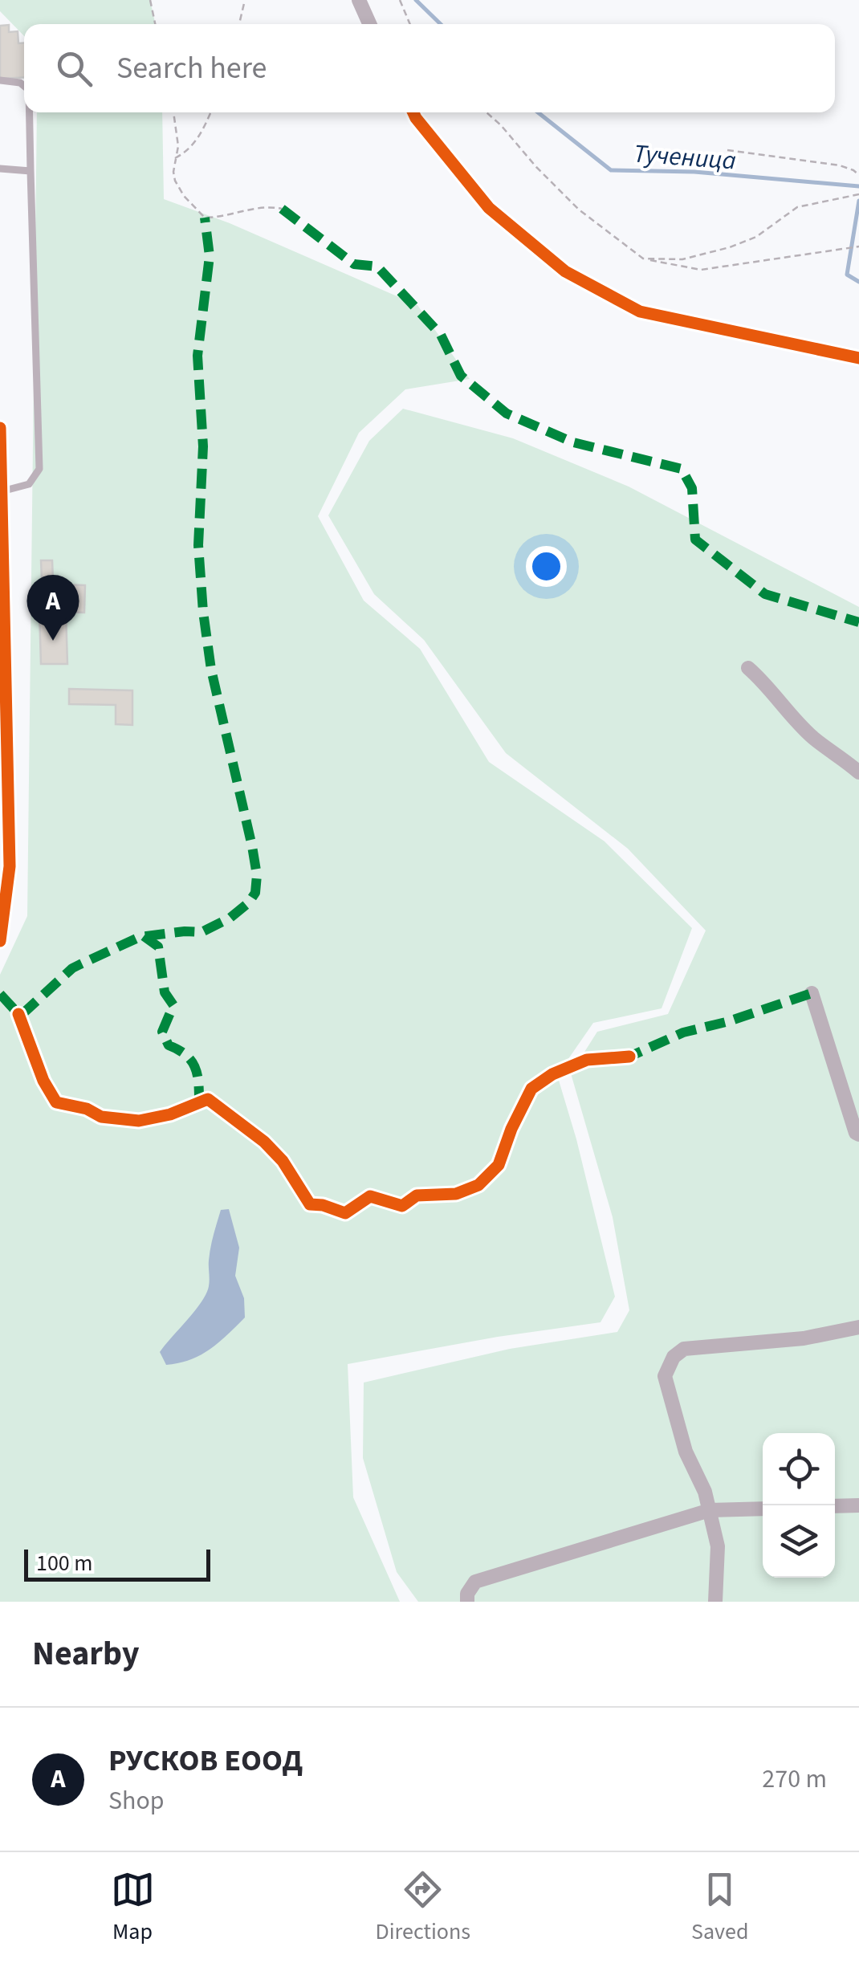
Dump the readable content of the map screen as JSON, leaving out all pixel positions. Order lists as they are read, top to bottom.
{
  "water": ["Тученица"],
  "scale_bar": "100 m",
  "page": {
    "search": "Search here",
    "pins": "A",
    "scale": "100 m",
    "heading": "Nearby",
    "list": [
      {
        "mark": "A",
        "name": "РУСКОВ ЕООД",
        "note": "Shop",
        "value": "270 m"
      }
    ],
    "nav": ["Map", "Directions", "Saved"]
  }
}
